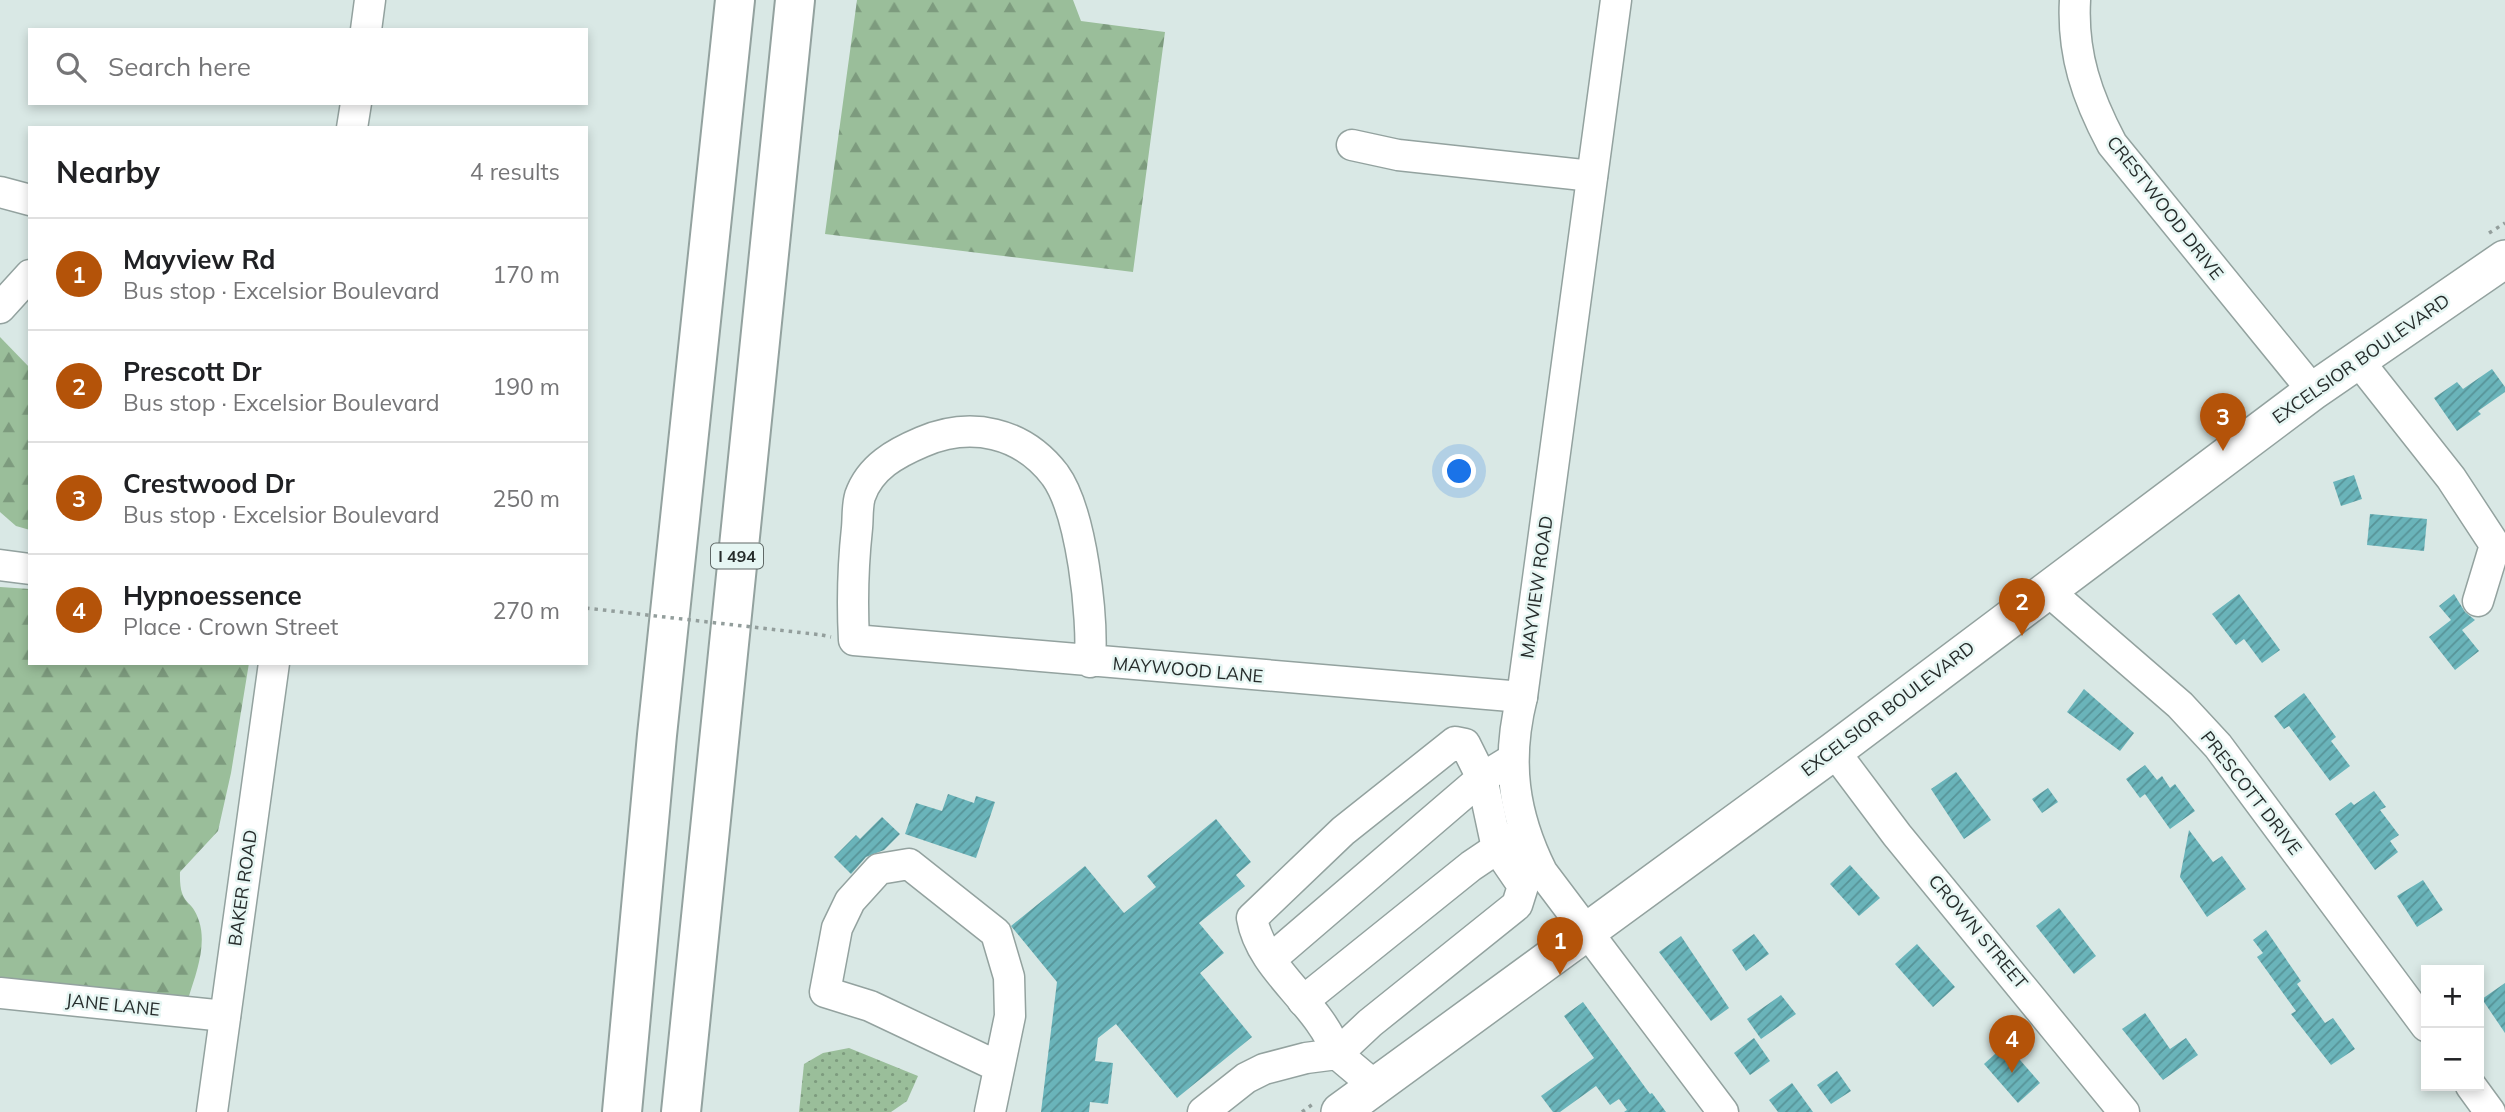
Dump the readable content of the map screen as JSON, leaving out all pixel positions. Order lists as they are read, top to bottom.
{
  "streets": {
    "highway": ["I 494"],
    "main road": ["EXCELSIOR BOULEVARD"],
    "street": [
      "CRESTWOOD DRIVE",
      "MAYVIEW ROAD",
      "MAYWOOD LANE",
      "PRESCOTT DRIVE",
      "BAKER ROAD",
      "CROWN STREET",
      "JANE LANE"
    ]
  },
  "crossings": [
    ["CRESTWOOD DRIVE", "EXCELSIOR BOULEVARD"],
    ["EXCELSIOR BOULEVARD", "MAYVIEW ROAD"],
    ["EXCELSIOR BOULEVARD", "PRESCOTT DRIVE"],
    ["EXCELSIOR BOULEVARD", "CROWN STREET"],
    ["MAYVIEW ROAD", "MAYWOOD LANE"],
    ["BAKER ROAD", "JANE LANE"]
  ],
  "page": {
    "search": "Search here",
    "heading": ["Nearby", "4 results"],
    "list": [
      {
        "mark": "1",
        "name": "Mayview Rd",
        "note": "Bus stop · Excelsior Boulevard",
        "value": "170 m"
      },
      {
        "mark": "2",
        "name": "Prescott Dr",
        "note": "Bus stop · Excelsior Boulevard",
        "value": "190 m"
      },
      {
        "mark": "3",
        "name": "Crestwood Dr",
        "note": "Bus stop · Excelsior Boulevard",
        "value": "250 m"
      },
      {
        "mark": "4",
        "name": "Hypnoessence",
        "note": "Place · Crown Street",
        "value": "270 m"
      }
    ],
    "pins": [
      "3",
      "2",
      "1",
      "4"
    ],
    "map_buttons": ["+", "−"]
  }
}
